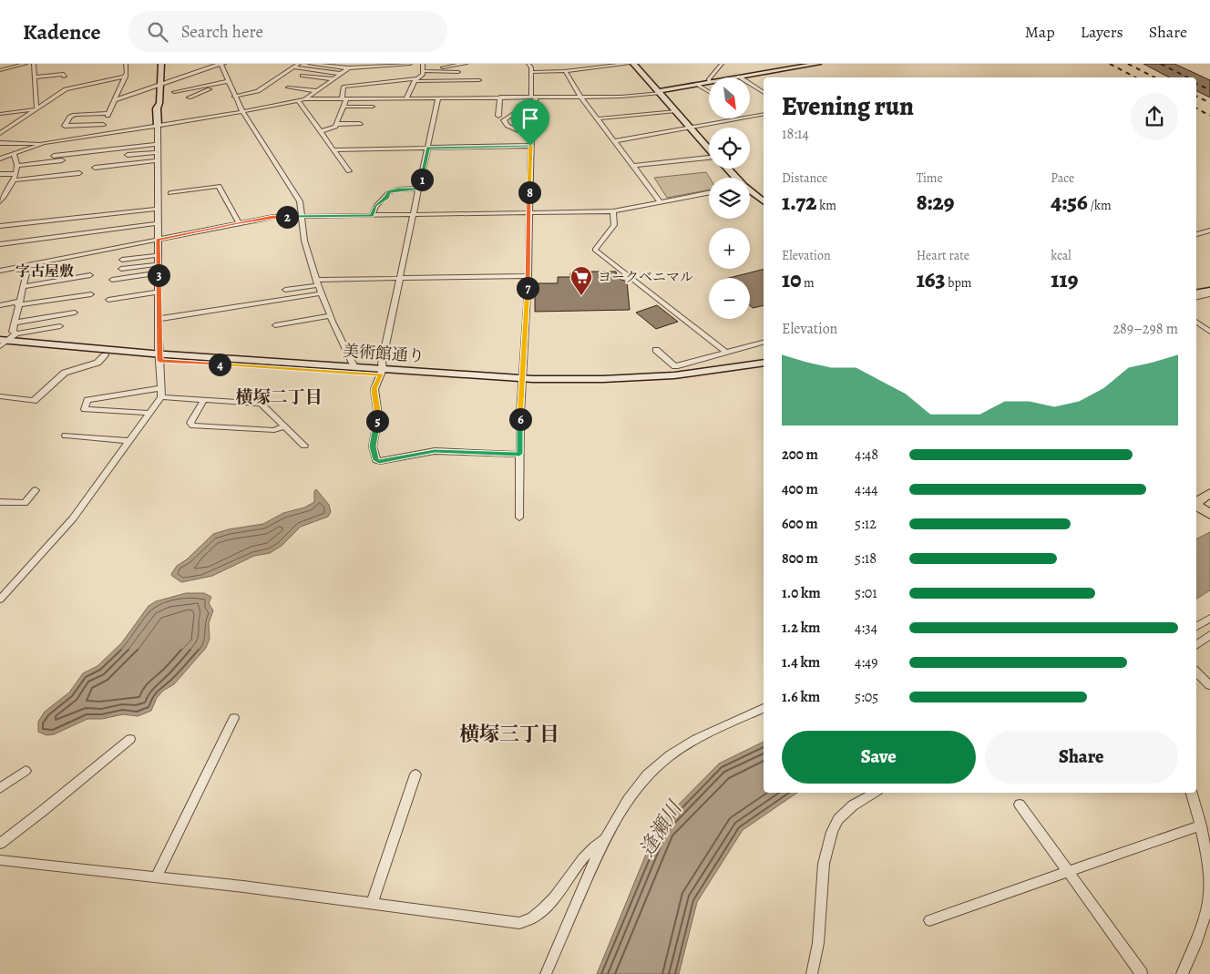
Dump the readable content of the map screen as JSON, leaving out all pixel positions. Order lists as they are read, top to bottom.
{
  "streets": {
    "street": ["美術館通り"]
  },
  "districts": ["字古屋敷", "横塚二丁目", "横塚三丁目"],
  "water": ["逢瀬川"],
  "places": {
    "supermarket": ["ヨークベニマル"]
  },
  "north": "bottom right",
  "page": {
    "header": "Kadence",
    "search": "Search here",
    "nav": ["Map", "Layers", "Share"],
    "map_buttons": ["+", "−"],
    "heading": ["Evening run", "18:14"],
    "stats": [
      ["Distance", "1.72 km"],
      ["Time", "8:29"],
      ["Pace", "4:56 /km"],
      ["Elevation", "10 m"],
      ["Heart rate", "163 bpm"],
      ["kcal", "119"]
    ],
    "pins": [
      "1",
      "8",
      "2",
      "3",
      "7",
      "4",
      "6",
      "5"
    ],
    "chart": ["Elevation", "289–298 m"],
    "list": [
      {
        "name": "200 m",
        "note": "4:48"
      },
      {
        "name": "400 m",
        "note": "4:44"
      },
      {
        "name": "600 m",
        "note": "5:12"
      },
      {
        "name": "800 m",
        "note": "5:18"
      },
      {
        "name": "1.0 km",
        "note": "5:01"
      },
      {
        "name": "1.2 km",
        "note": "4:34"
      },
      {
        "name": "1.4 km",
        "note": "4:49"
      },
      {
        "name": "1.6 km",
        "note": "5:05"
      }
    ],
    "buttons": ["Save", "Share"]
  }
}
